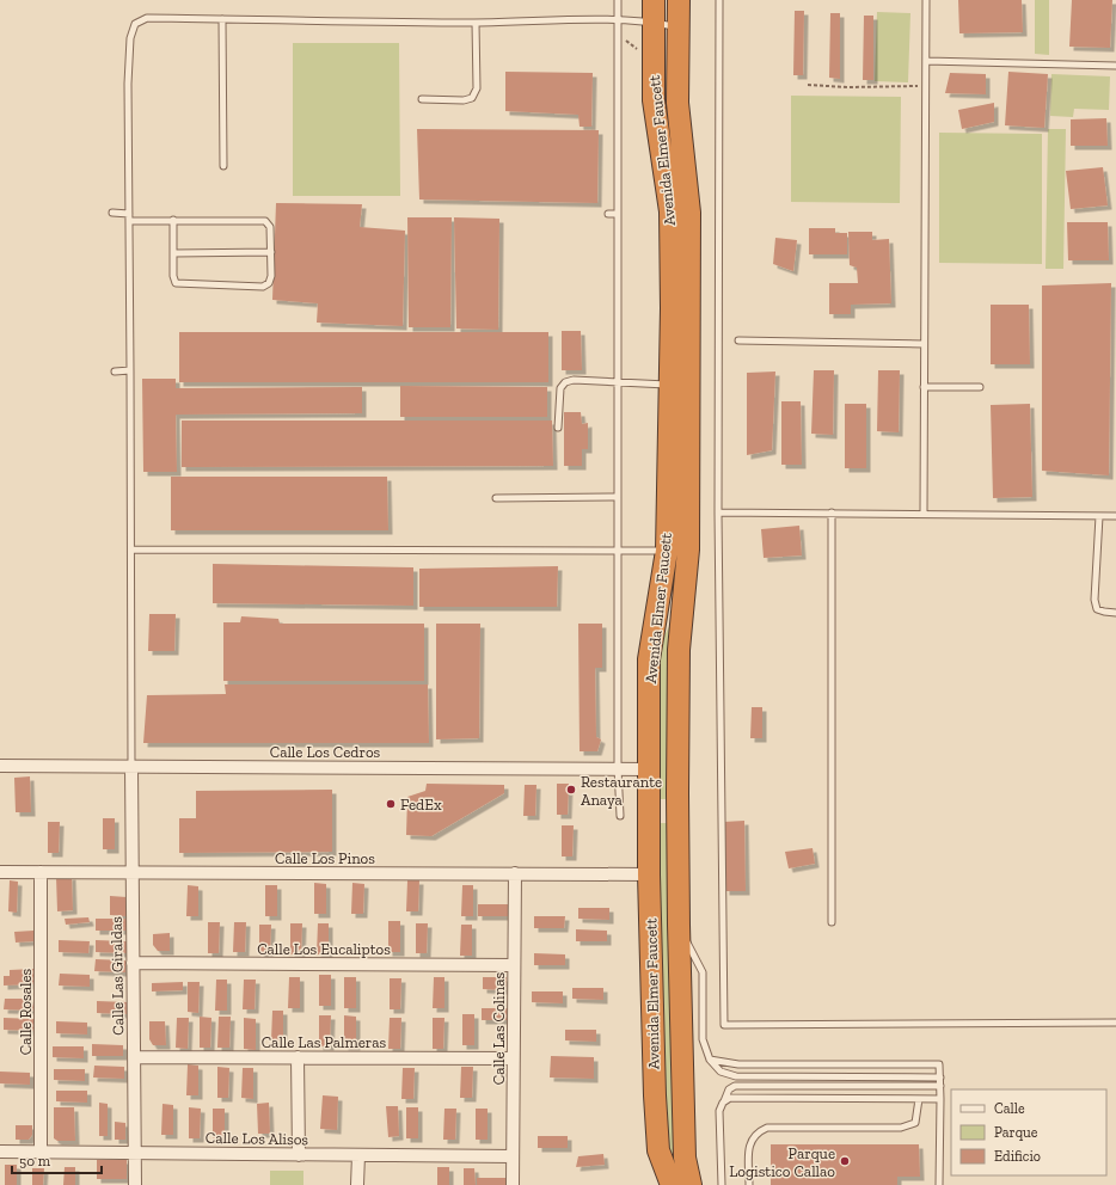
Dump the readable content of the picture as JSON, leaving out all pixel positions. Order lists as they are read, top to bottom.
{
  "streets": {
    "highway": ["Avenida Elmer Faucett"],
    "street": [
      "Calle Los Cedros",
      "Calle Los Pinos",
      "Calle Los Eucaliptos",
      "Calle Las Giraldas",
      "Calle Rosales",
      "Calle Las Colinas",
      "Calle Las Palmeras",
      "Calle Los Alisos"
    ]
  },
  "crossings": [
    ["Avenida Elmer Faucett", "Calle Los Cedros"],
    ["Avenida Elmer Faucett", "Calle Los Pinos"],
    ["Calle Los Cedros", "Calle Las Giraldas"],
    ["Calle Los Pinos", "Calle Las Giraldas"],
    ["Calle Los Pinos", "Calle Rosales"],
    ["Calle Los Pinos", "Calle Las Colinas"],
    ["Calle Los Eucaliptos", "Calle Las Giraldas"],
    ["Calle Los Eucaliptos", "Calle Las Colinas"],
    ["Calle Las Giraldas", "Calle Las Palmeras"],
    ["Calle Las Giraldas", "Calle Los Alisos"],
    ["Calle Rosales", "Calle Los Alisos"],
    ["Calle Las Colinas", "Calle Las Palmeras"],
    ["Calle Las Colinas", "Calle Los Alisos"]
  ],
  "places": ["Restaurante Anaya", "FedEx", "Parque Logistico Callao"],
  "legend": ["Calle", "Parque", "Edificio"],
  "scale_bar": "50 m"
}
